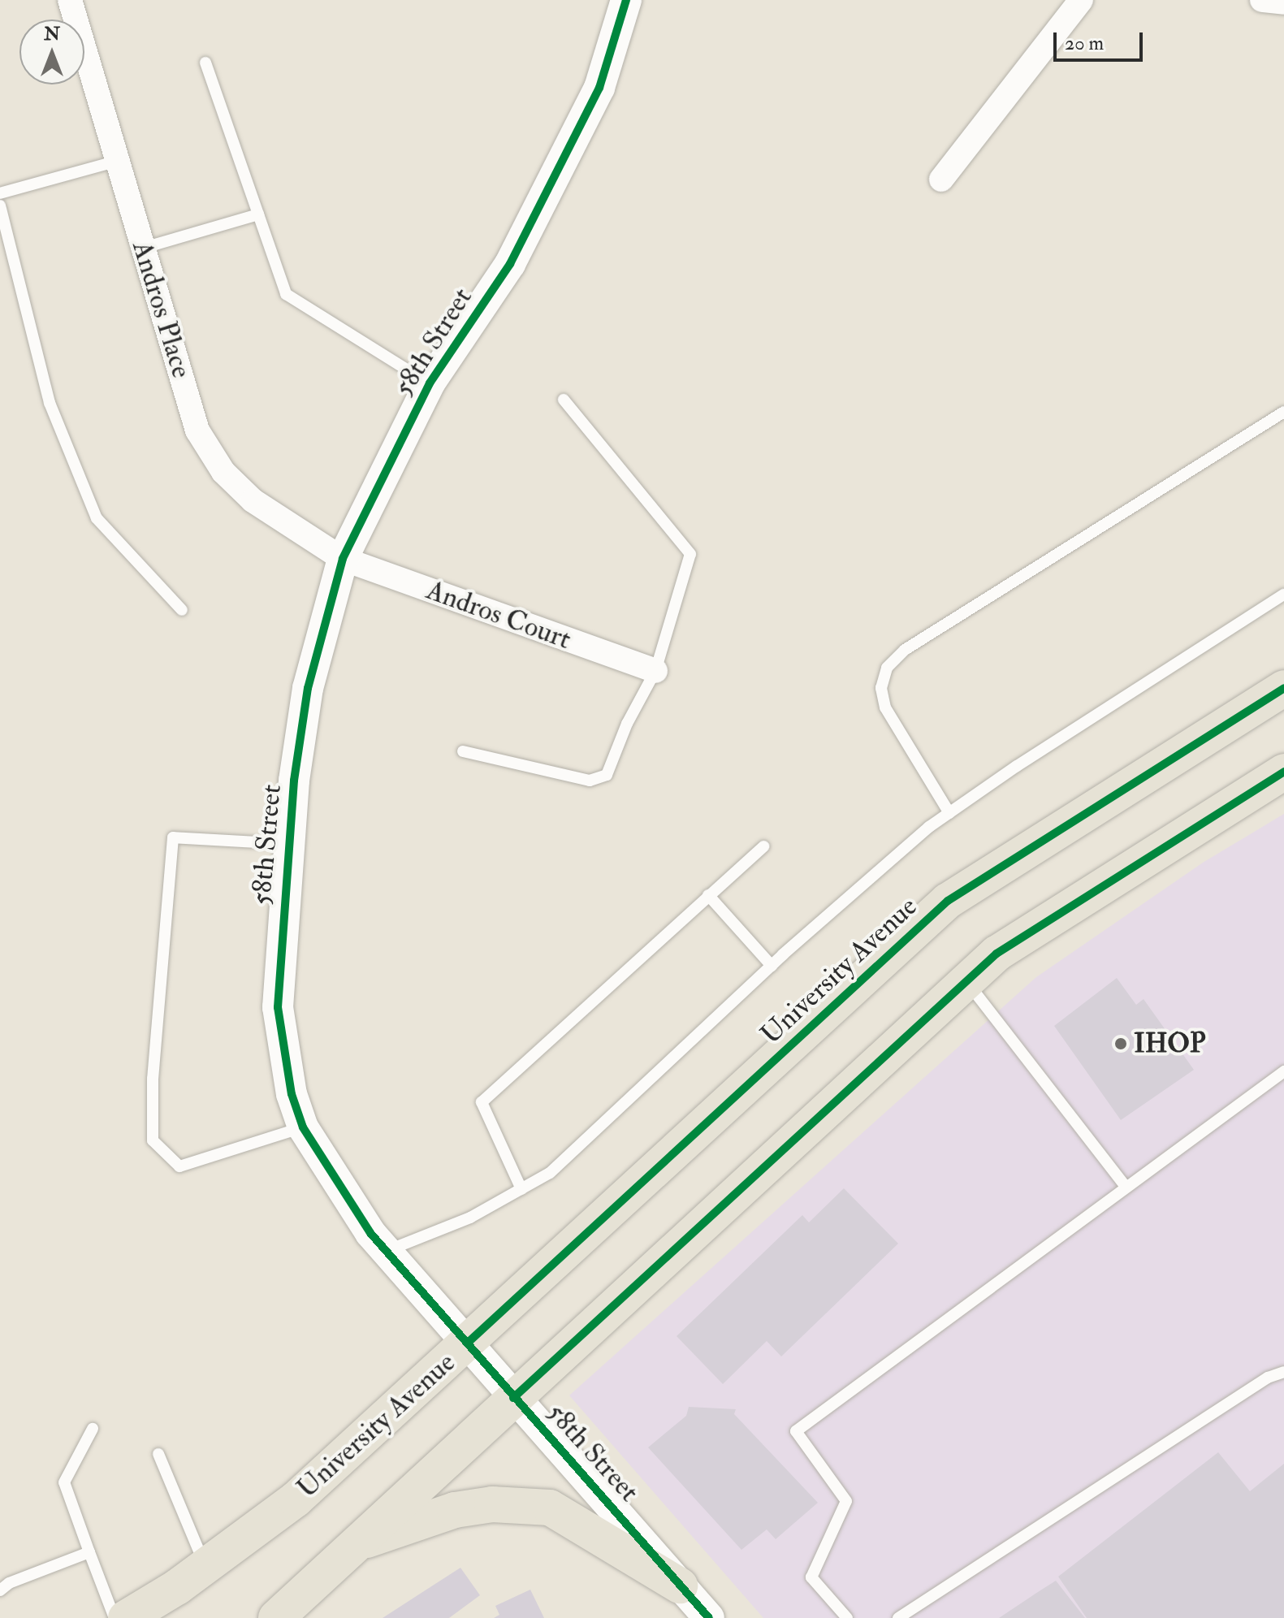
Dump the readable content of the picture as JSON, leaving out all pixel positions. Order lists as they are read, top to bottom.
{
  "streets": {
    "main road": ["University Avenue"],
    "street": ["Andros Place", "58th Street", "Andros Court"]
  },
  "crossings": [
    ["Andros Place", "58th Street"],
    ["Andros Place", "Andros Court"],
    ["58th Street", "Andros Court"],
    ["58th Street", "University Avenue"]
  ],
  "places": ["IHOP"],
  "scale_bar": "20 m",
  "north": "top"
}
